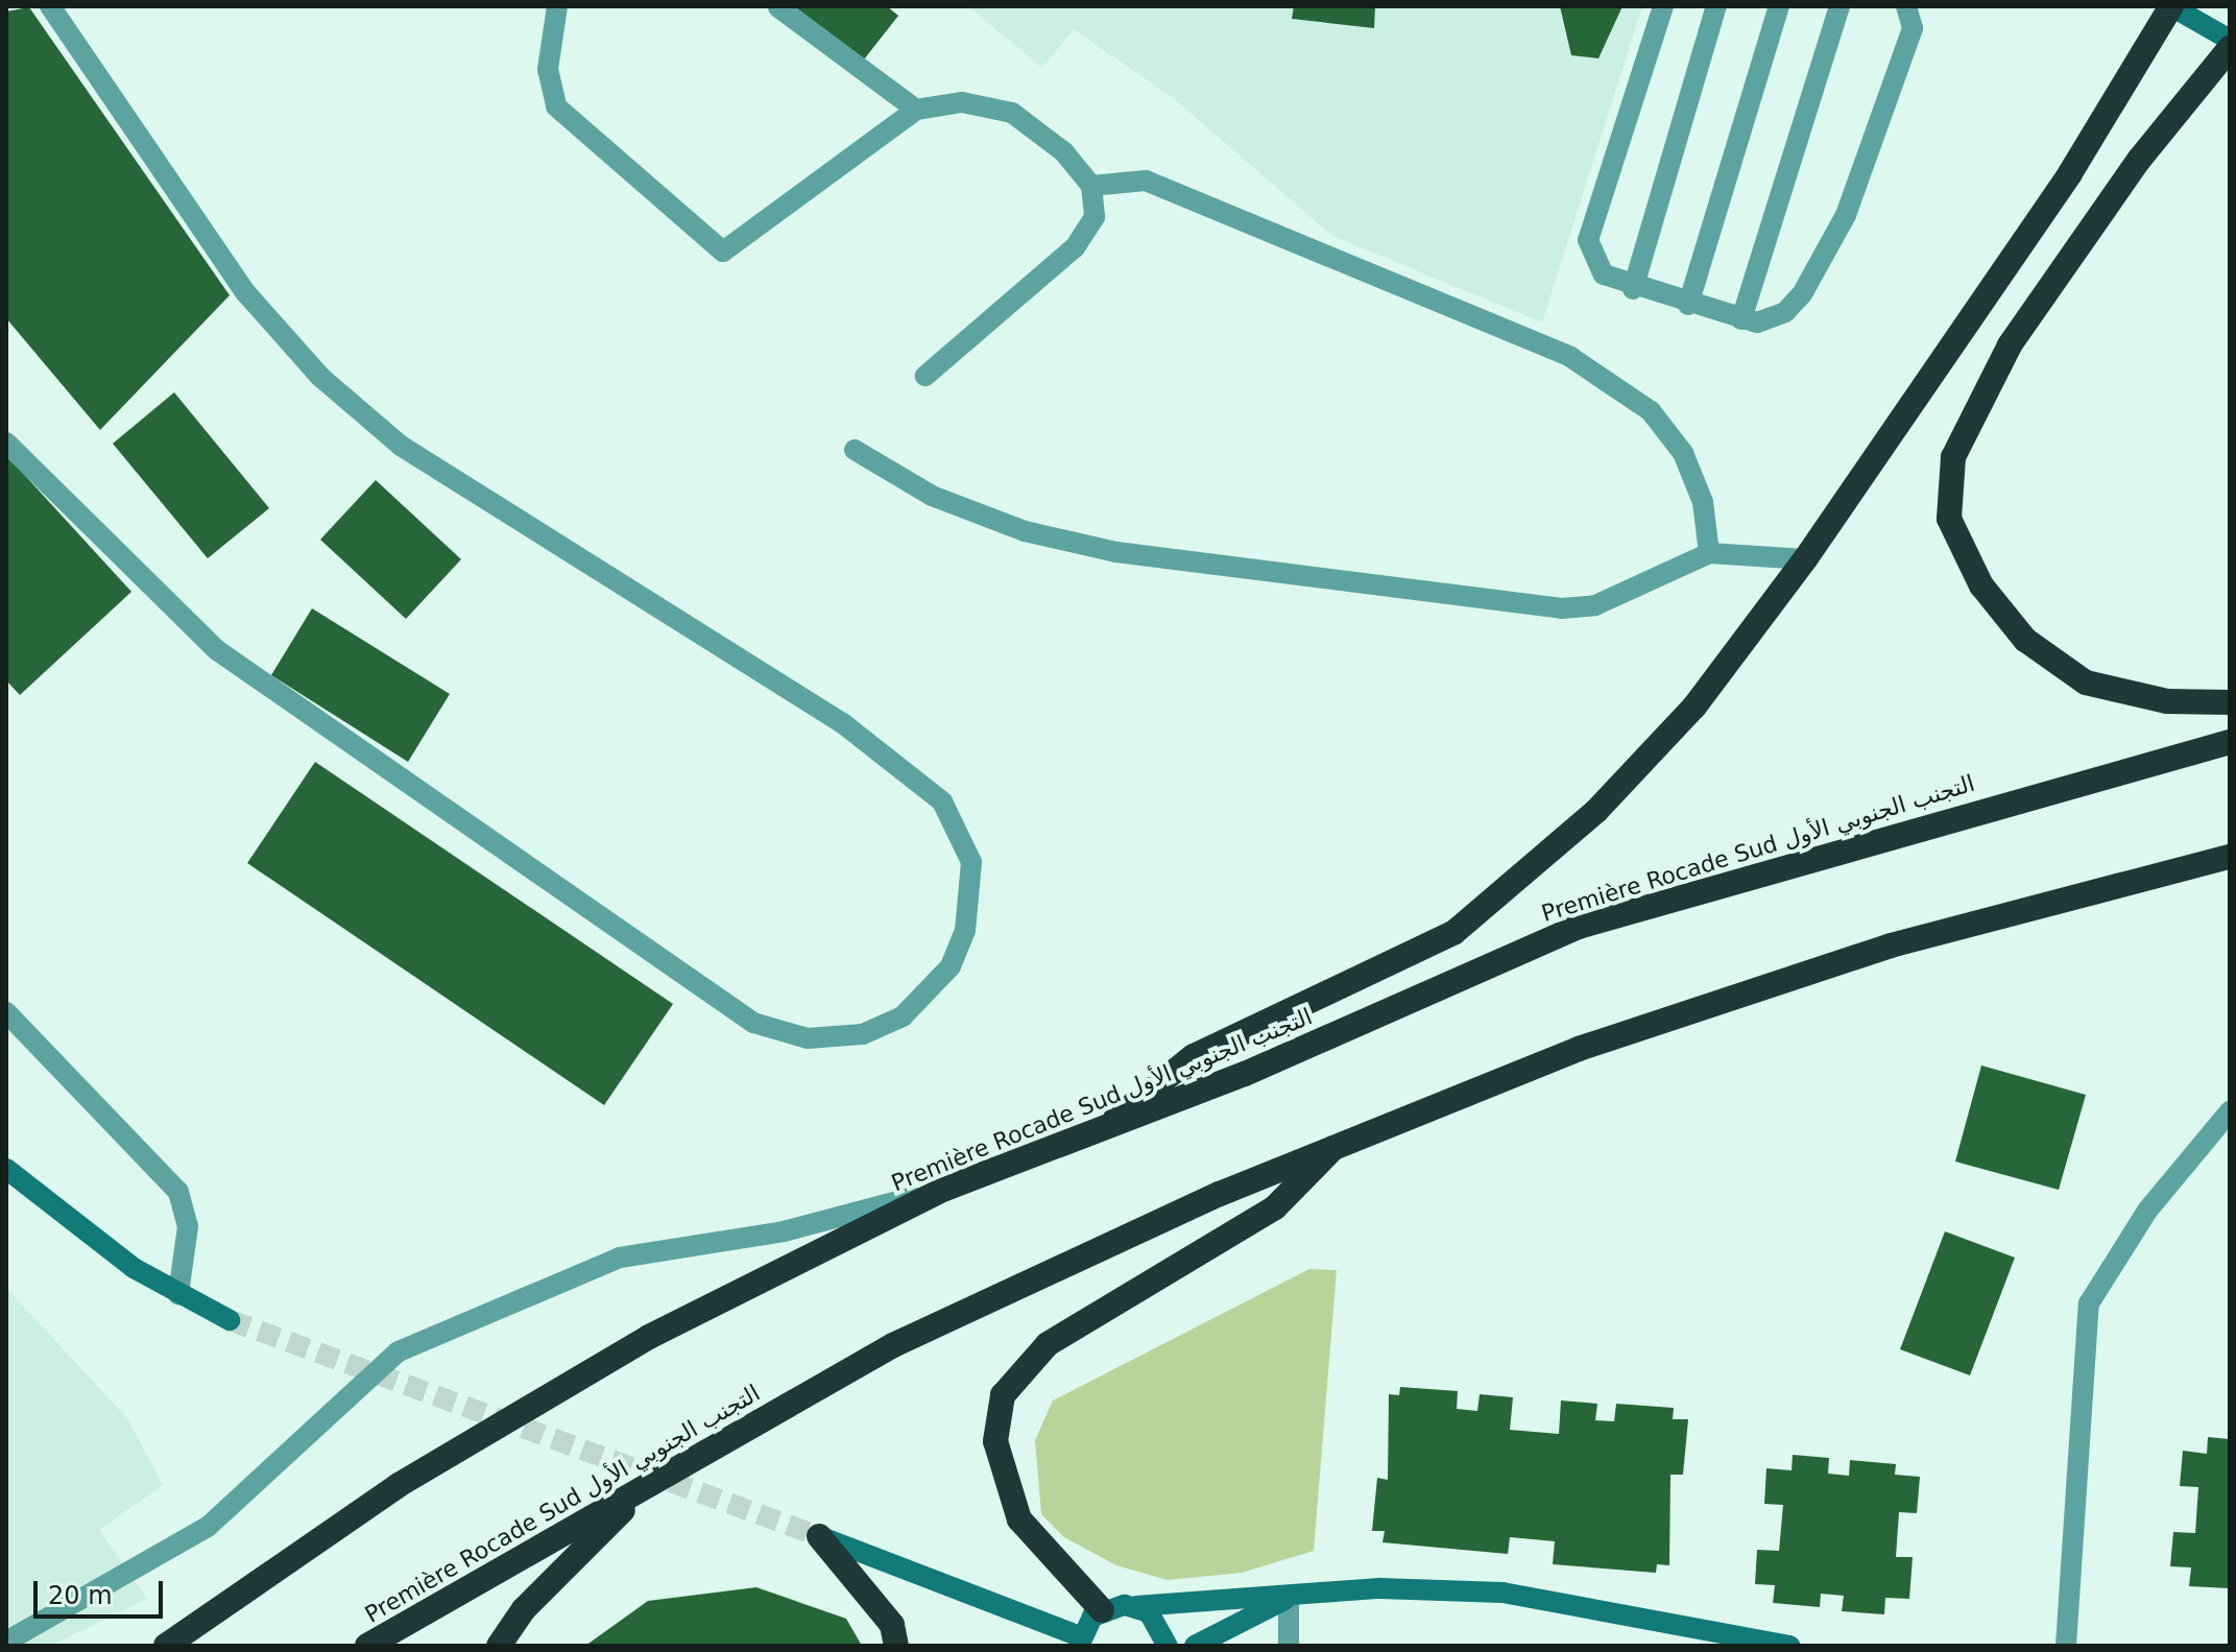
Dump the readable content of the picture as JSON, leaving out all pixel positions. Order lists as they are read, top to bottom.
{
  "streets": {
    "highway": ["Première Rocade Sud التجنب الجنوبي الأول"]
  },
  "scale_bar": "20 m"
}
